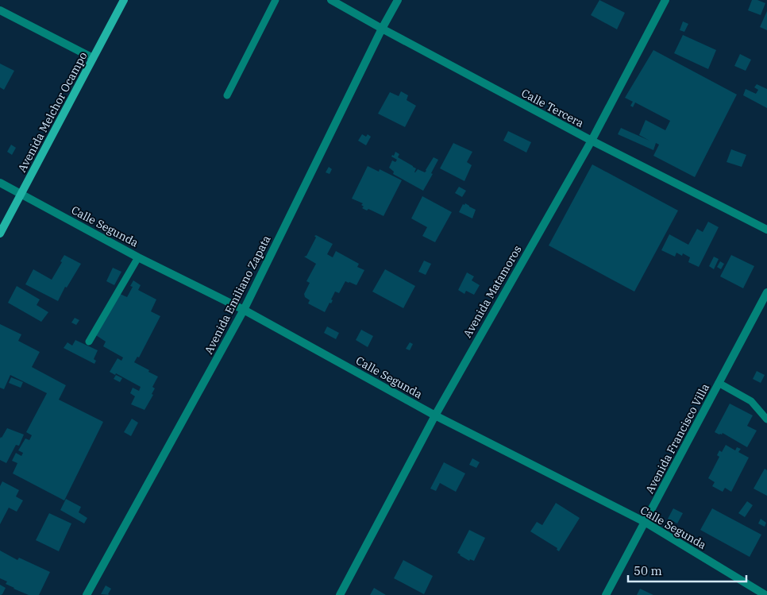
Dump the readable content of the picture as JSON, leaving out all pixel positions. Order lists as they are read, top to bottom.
{
  "streets": {
    "main road": ["Avenida Melchor Ocampo"],
    "street": [
      "Calle Tercera",
      "Calle Segunda",
      "Avenida Matamoros",
      "Avenida Emiliano Zapata",
      "Avenida Francisco Villa"
    ]
  },
  "crossings": [
    ["Calle Tercera", "Avenida Matamoros"],
    ["Calle Tercera", "Avenida Emiliano Zapata"],
    ["Avenida Melchor Ocampo", "Calle Segunda"],
    ["Calle Segunda", "Avenida Matamoros"],
    ["Calle Segunda", "Avenida Emiliano Zapata"],
    ["Calle Segunda", "Avenida Francisco Villa"]
  ],
  "scale_bar": "50 m"
}
